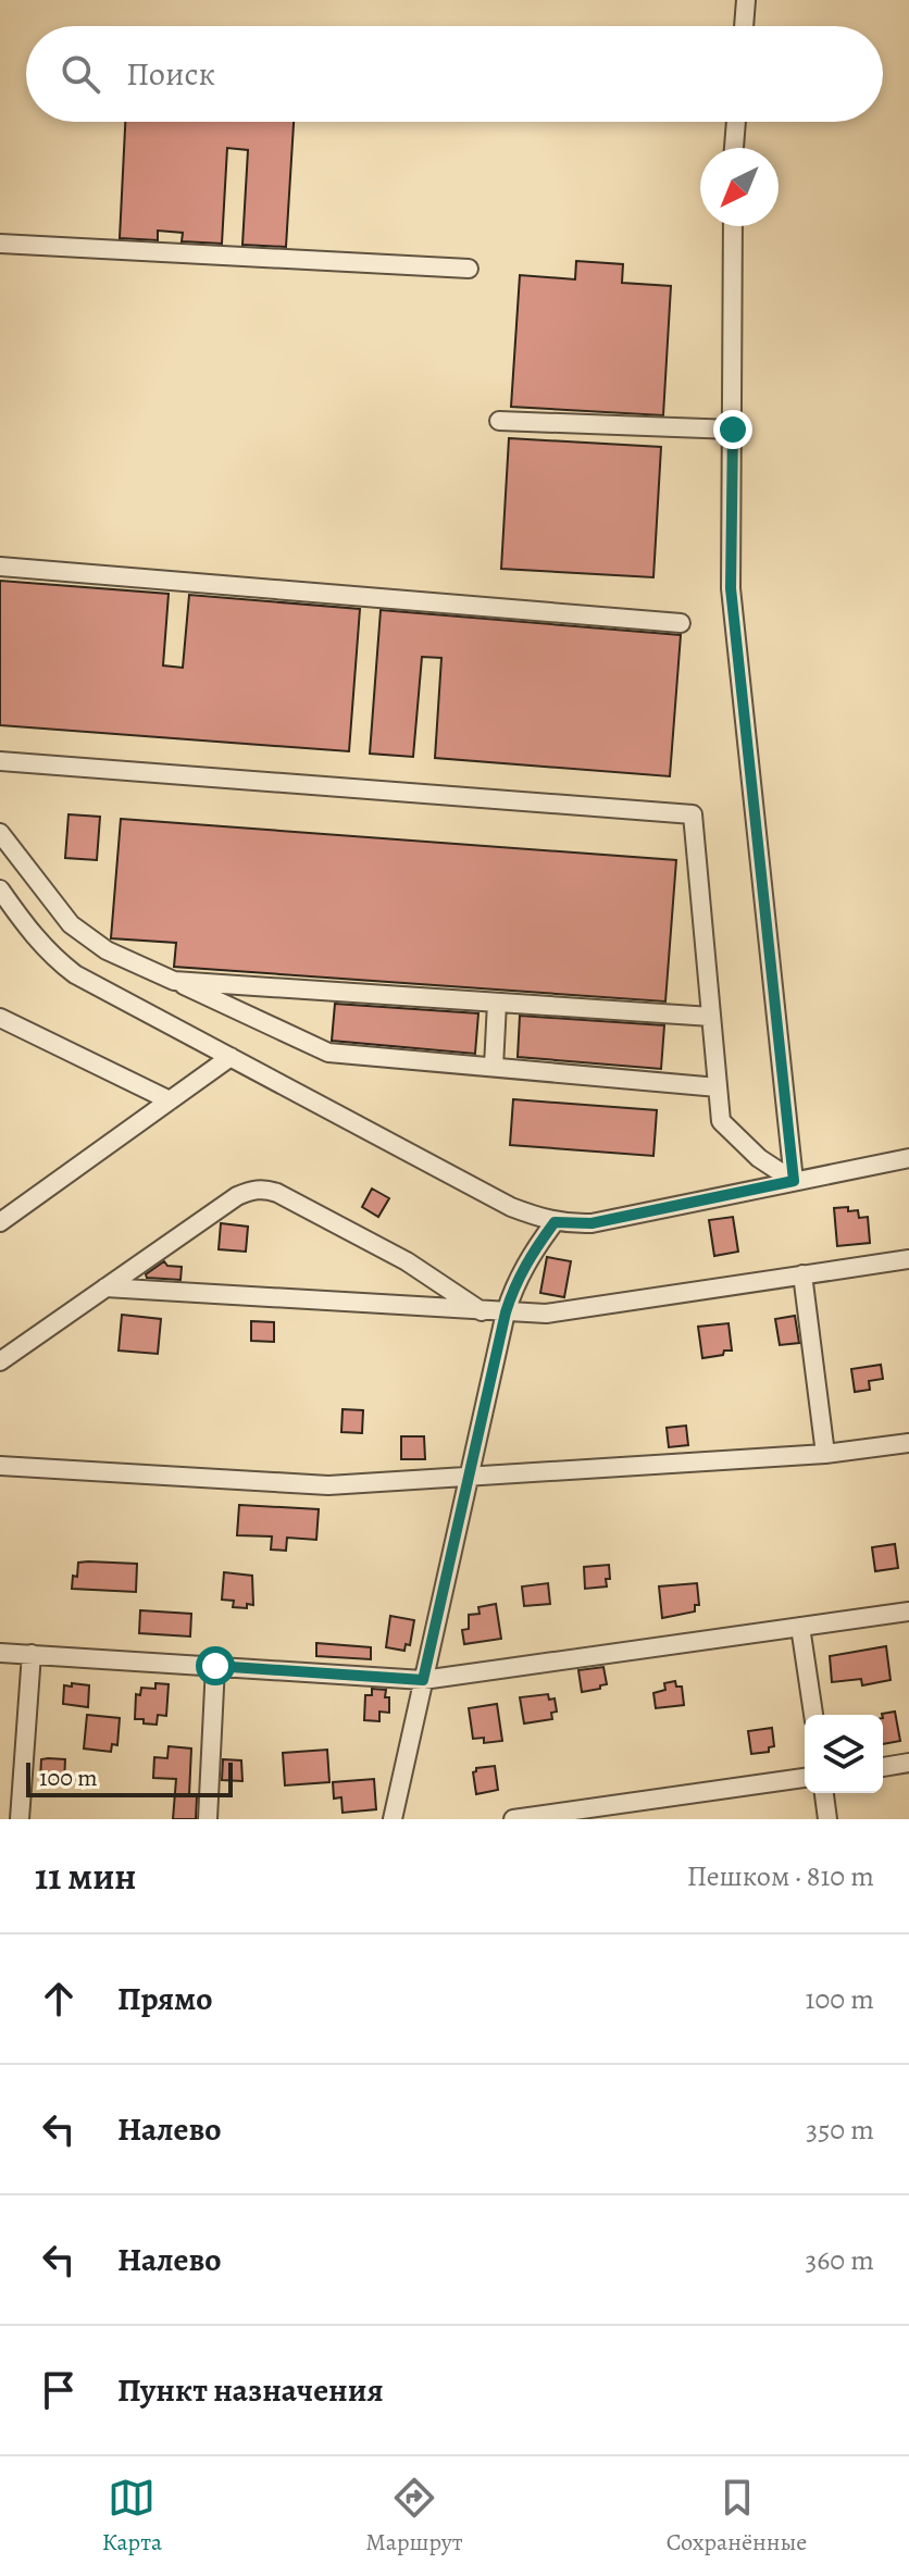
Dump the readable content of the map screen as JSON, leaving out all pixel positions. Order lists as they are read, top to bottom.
{
  "scale_bar": "100 m",
  "north": "bottom left",
  "page": {
    "search": "Поиск",
    "scale": "100 m",
    "heading": ["11 мин", "Пешком · 810 m"],
    "list": [
      ["Прямо", "100 m"],
      ["Налево", "350 m"],
      ["Налево", "360 m"],
      "Пункт назначения"
    ],
    "nav": ["Карта", "Маршрут", "Сохранённые"]
  }
}
